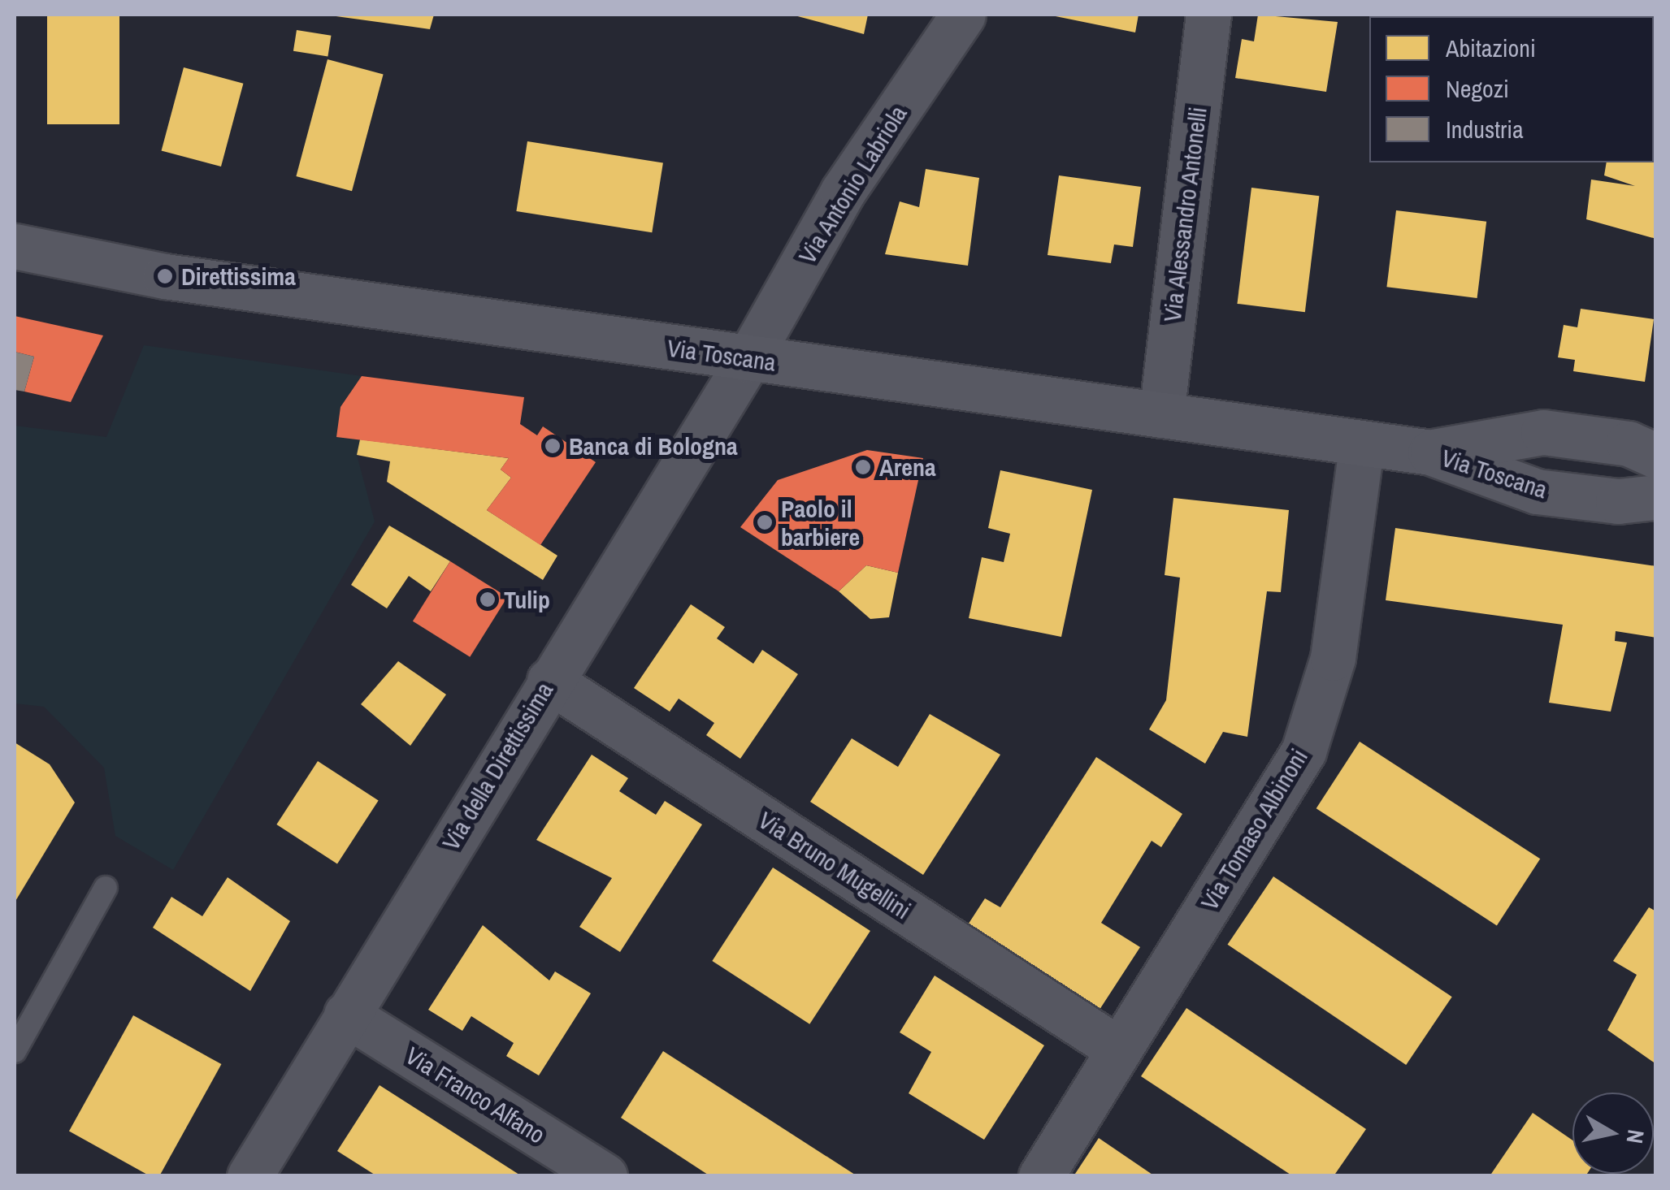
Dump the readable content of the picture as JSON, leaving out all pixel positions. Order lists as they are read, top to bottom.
{
  "streets": {
    "main road": ["Via Toscana"],
    "street": [
      "Via Antonio Labriola",
      "Via Alessandro Antonelli",
      "Via della Direttissima",
      "Via Tomaso Albinoni",
      "Via Bruno Mugellini",
      "Via Franco Alfano"
    ]
  },
  "crossings": [
    ["Via Antonio Labriola", "Via Toscana"],
    ["Via Antonio Labriola", "Via della Direttissima"],
    ["Via Alessandro Antonelli", "Via Toscana"],
    ["Via Toscana", "Via della Direttissima"],
    ["Via Toscana", "Via Tomaso Albinoni"],
    ["Via della Direttissima", "Via Bruno Mugellini"],
    ["Via della Direttissima", "Via Franco Alfano"],
    ["Via Tomaso Albinoni", "Via Bruno Mugellini"]
  ],
  "places": [
    "Direttissima",
    "Banca di Bologna",
    "Arena",
    "Paolo il barbiere",
    "Tulip"
  ],
  "legend": ["Abitazioni", "Negozi", "Industria"],
  "north": "right"
}
